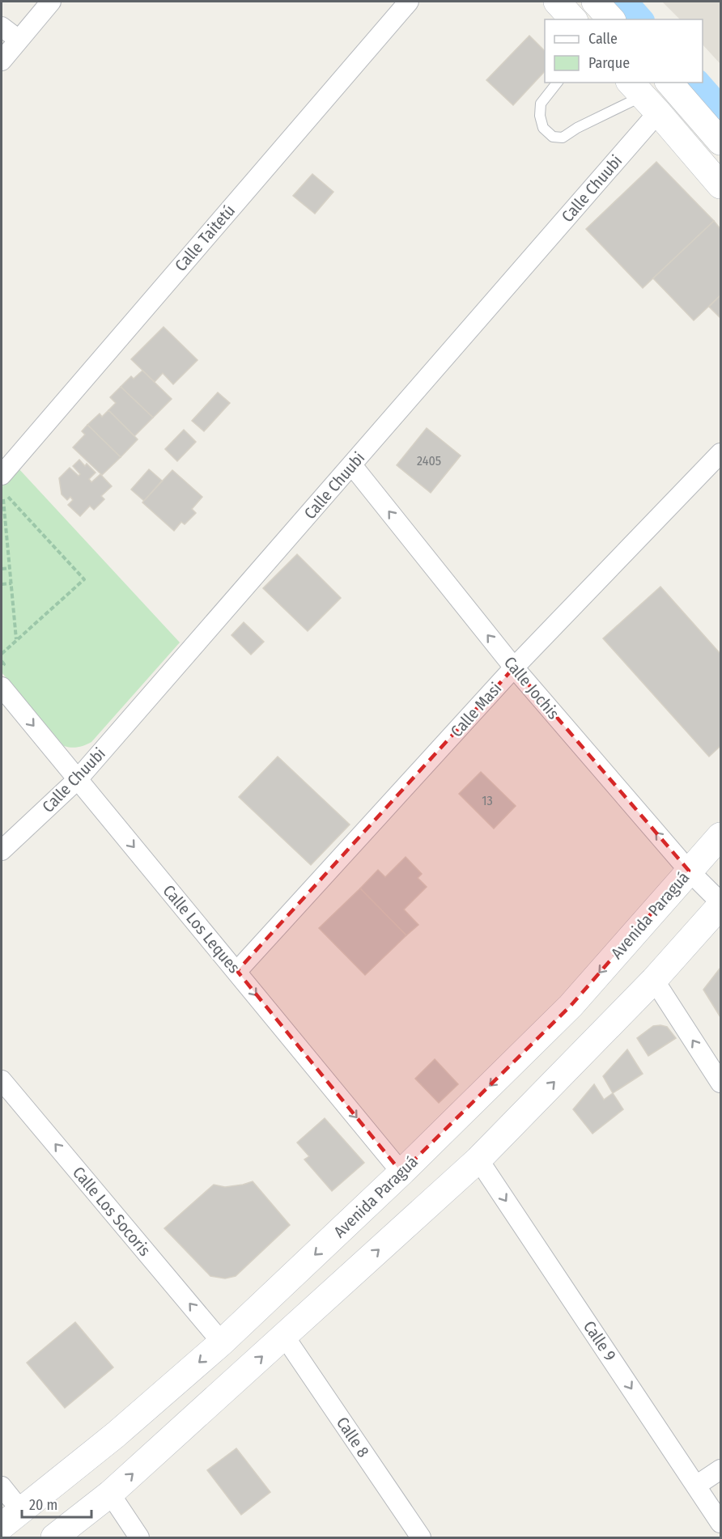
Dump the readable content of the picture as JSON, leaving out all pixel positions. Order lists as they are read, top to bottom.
{
  "streets": {
    "main road": ["Avenida Paraguá"],
    "street": [
      "Calle Chuubi",
      "Calle Taitetú",
      "Calle Jochis",
      "Calle Masi",
      "Calle Los Leques",
      "Calle Los Socoris",
      "Calle 9",
      "Calle 8"
    ]
  },
  "crossings": [
    ["Calle Chuubi", "Calle Jochis"],
    ["Calle Chuubi", "Calle Los Leques"],
    ["Calle Jochis", "Calle Masi"],
    ["Calle Jochis", "Avenida Paraguá"],
    ["Calle Masi", "Calle Los Leques"],
    ["Avenida Paraguá", "Calle Los Leques"],
    ["Avenida Paraguá", "Calle Los Socoris"]
  ],
  "one_way": [
    "Calle Jochis",
    "Calle Los Leques",
    "Calle Los Socoris",
    "Calle 9"
  ],
  "house_numbers": ["2405", "13"],
  "legend": ["Calle", "Parque"],
  "scale_bar": "20 m"
}
